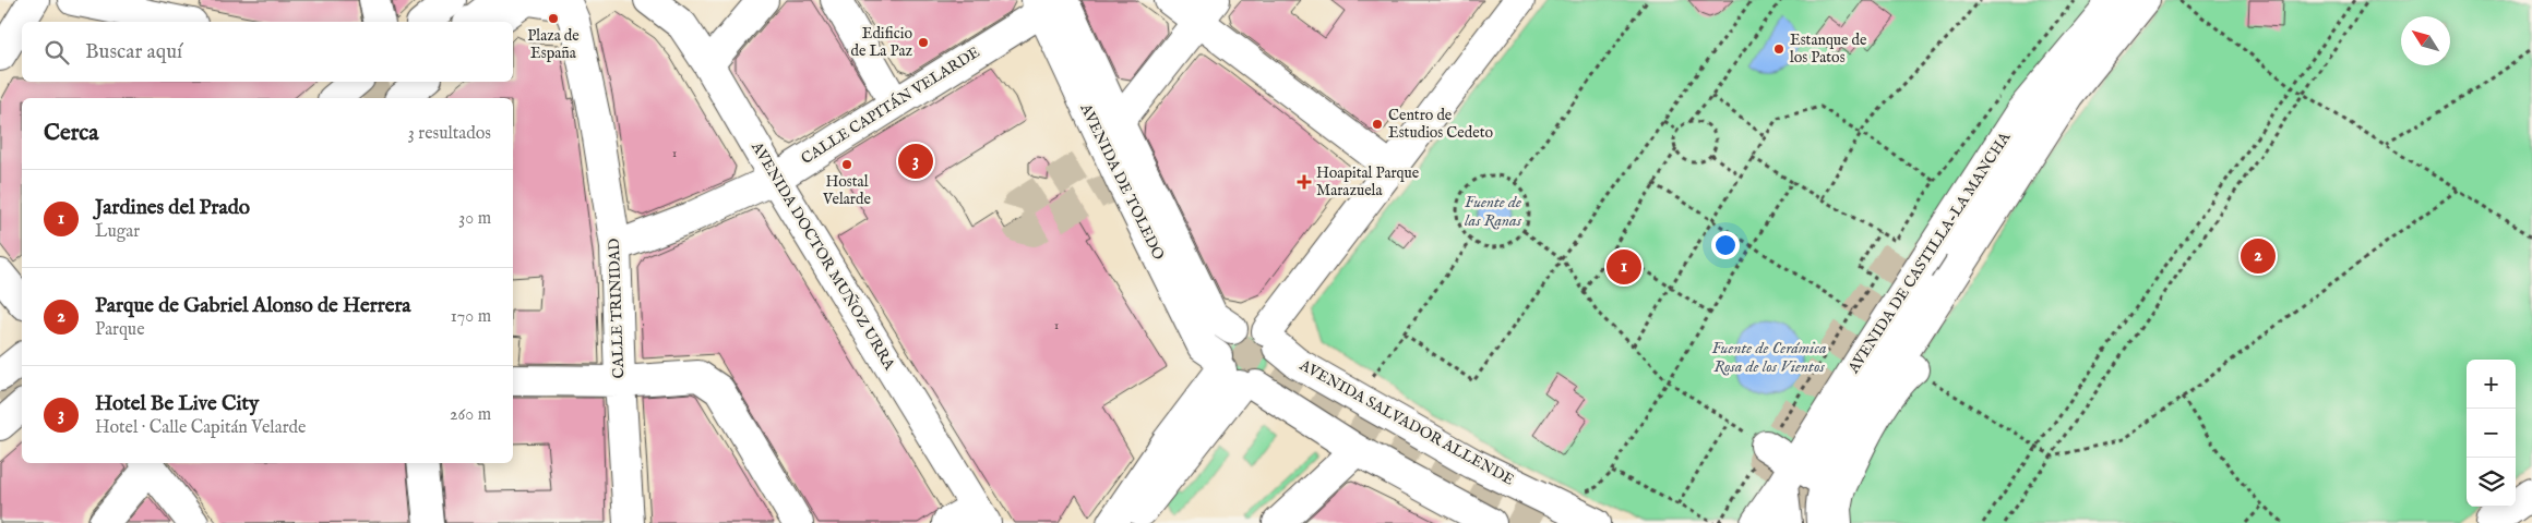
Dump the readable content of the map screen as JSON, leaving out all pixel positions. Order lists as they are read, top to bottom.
{
  "streets": {
    "street": [
      "CALLE CAPITÁN VELARDE",
      "AVENIDA DE TOLEDO",
      "AVENIDA DE CASTILLA-LA MANCHA",
      "AVENIDA DOCTOR MUÑOZ URRA",
      "CALLE TRINIDAD",
      "AVENIDA SALVADOR ALLENDE"
    ]
  },
  "crossings": [
    ["CALLE CAPITÁN VELARDE", "AVENIDA DE TOLEDO"],
    ["CALLE CAPITÁN VELARDE", "AVENIDA DOCTOR MUÑOZ URRA"],
    ["CALLE CAPITÁN VELARDE", "CALLE TRINIDAD"],
    ["AVENIDA DE TOLEDO", "AVENIDA SALVADOR ALLENDE"]
  ],
  "water": ["Fuente de las Ranas", "Fuente de Cerámica Rosa de los Vientos"],
  "places": {
    "other": [
      "Plaza de España",
      "Edificio de La Paz",
      "Estanque de los Patos",
      "Centro de Estudios Cedeto",
      "Hostal Velarde"
    ],
    "health": ["Hoapital Parque Marazuela"]
  },
  "house_numbers": ["1", "1"],
  "north": "top left",
  "page": {
    "search": "Buscar aquí",
    "heading": ["Cerca", "3 resultados"],
    "pins": ["3", "2", "1"],
    "list": [
      {
        "mark": "1",
        "name": "Jardines del Prado",
        "note": "Lugar",
        "value": "30 m"
      },
      {
        "mark": "2",
        "name": "Parque de Gabriel Alonso de Herrera",
        "note": "Parque",
        "value": "170 m"
      },
      {
        "mark": "3",
        "name": "Hotel Be Live City",
        "note": "Hotel · Calle Capitán Velarde",
        "value": "260 m"
      }
    ],
    "map_buttons": ["+", "−"]
  }
}
